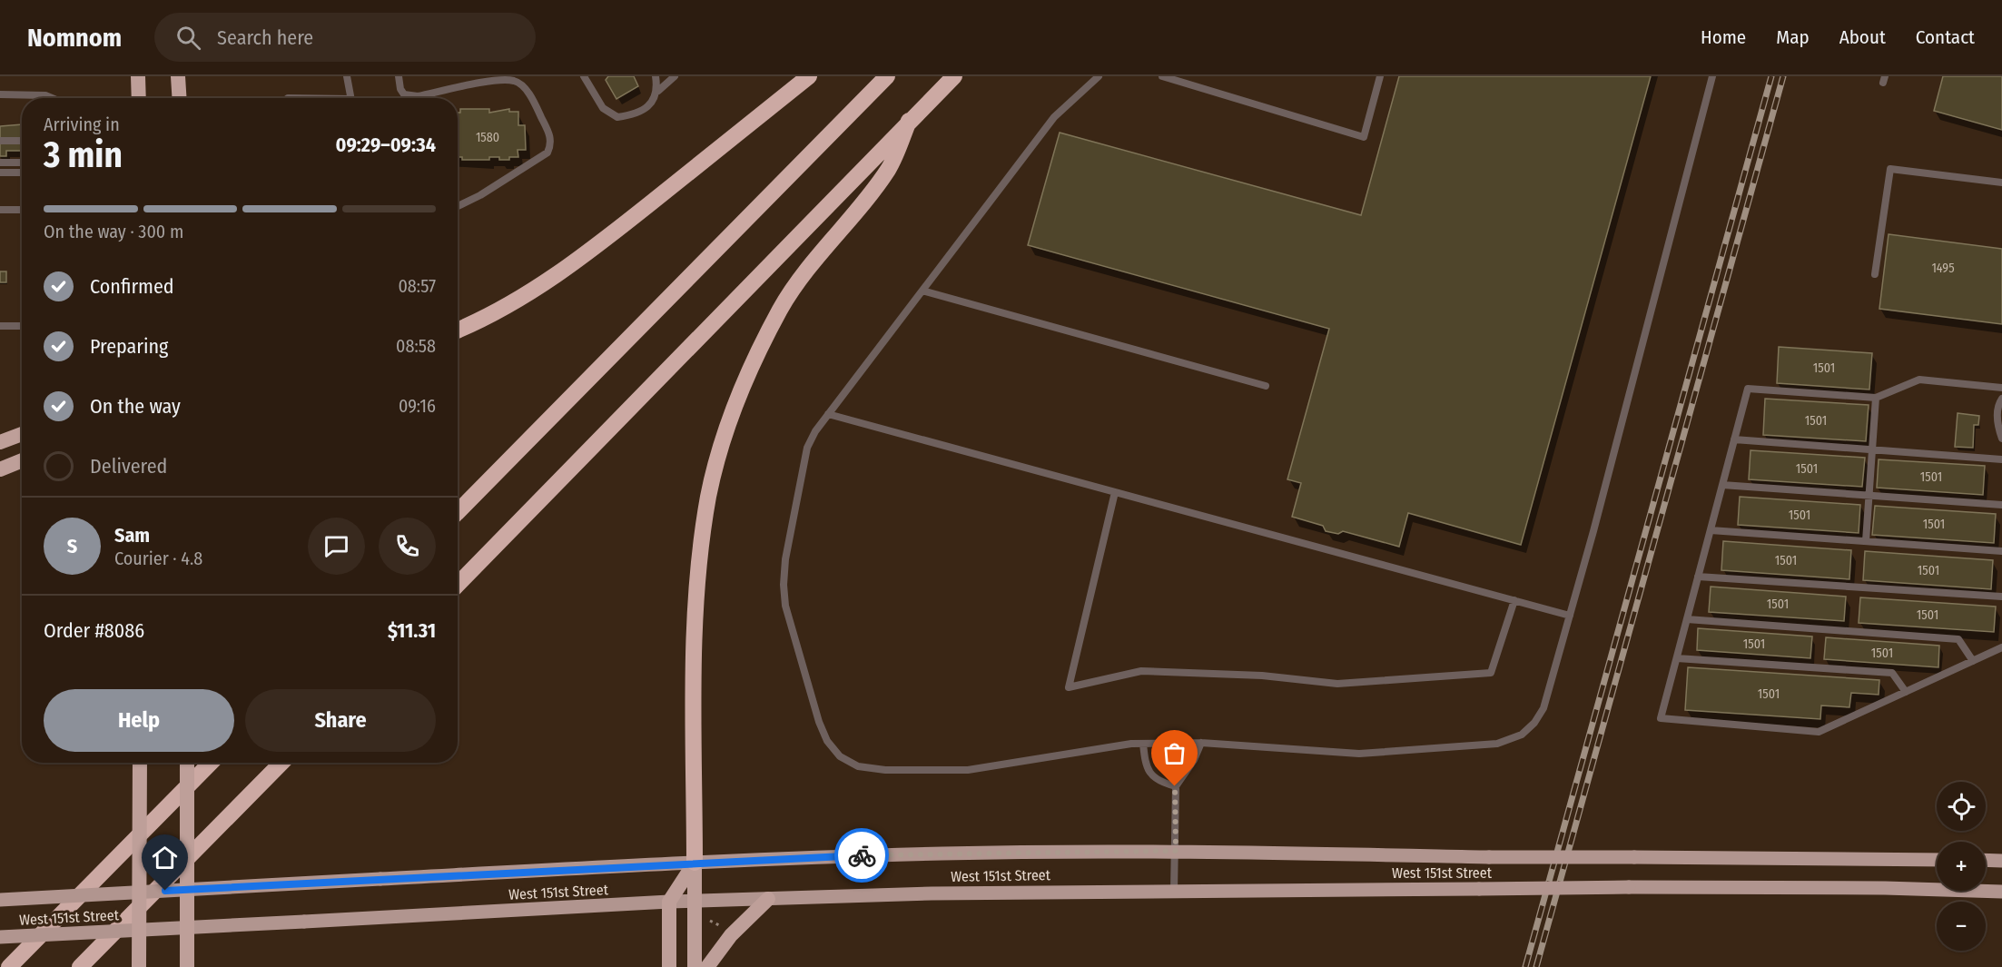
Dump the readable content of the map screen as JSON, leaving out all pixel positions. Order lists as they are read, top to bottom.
{
  "streets": {
    "main road": ["West 151st Street"]
  },
  "house_numbers": [
    "1580",
    "1495",
    "1501",
    "1501",
    "1501",
    "1501",
    "1501",
    "1501",
    "1501",
    "1501",
    "1501",
    "1501",
    "1501",
    "1501",
    "1501"
  ],
  "page": {
    "header": "Nomnom",
    "search": "Search here",
    "nav": [
      "Home",
      "Map",
      "About",
      "Contact"
    ],
    "heading": ["3 min", "Arriving in", "09:29–09:34"],
    "panel": [
      "Sam",
      "Courier · 4.8",
      "Order #8086",
      "$11.31"
    ],
    "bar": "On the way · 300 m",
    "list": [
      ["Confirmed", "08:57"],
      ["Preparing", "08:58"],
      ["On the way", "09:16"],
      "Delivered"
    ],
    "round": "S",
    "buttons": ["Help", "Share"],
    "map_buttons": ["+", "−"]
  }
}
